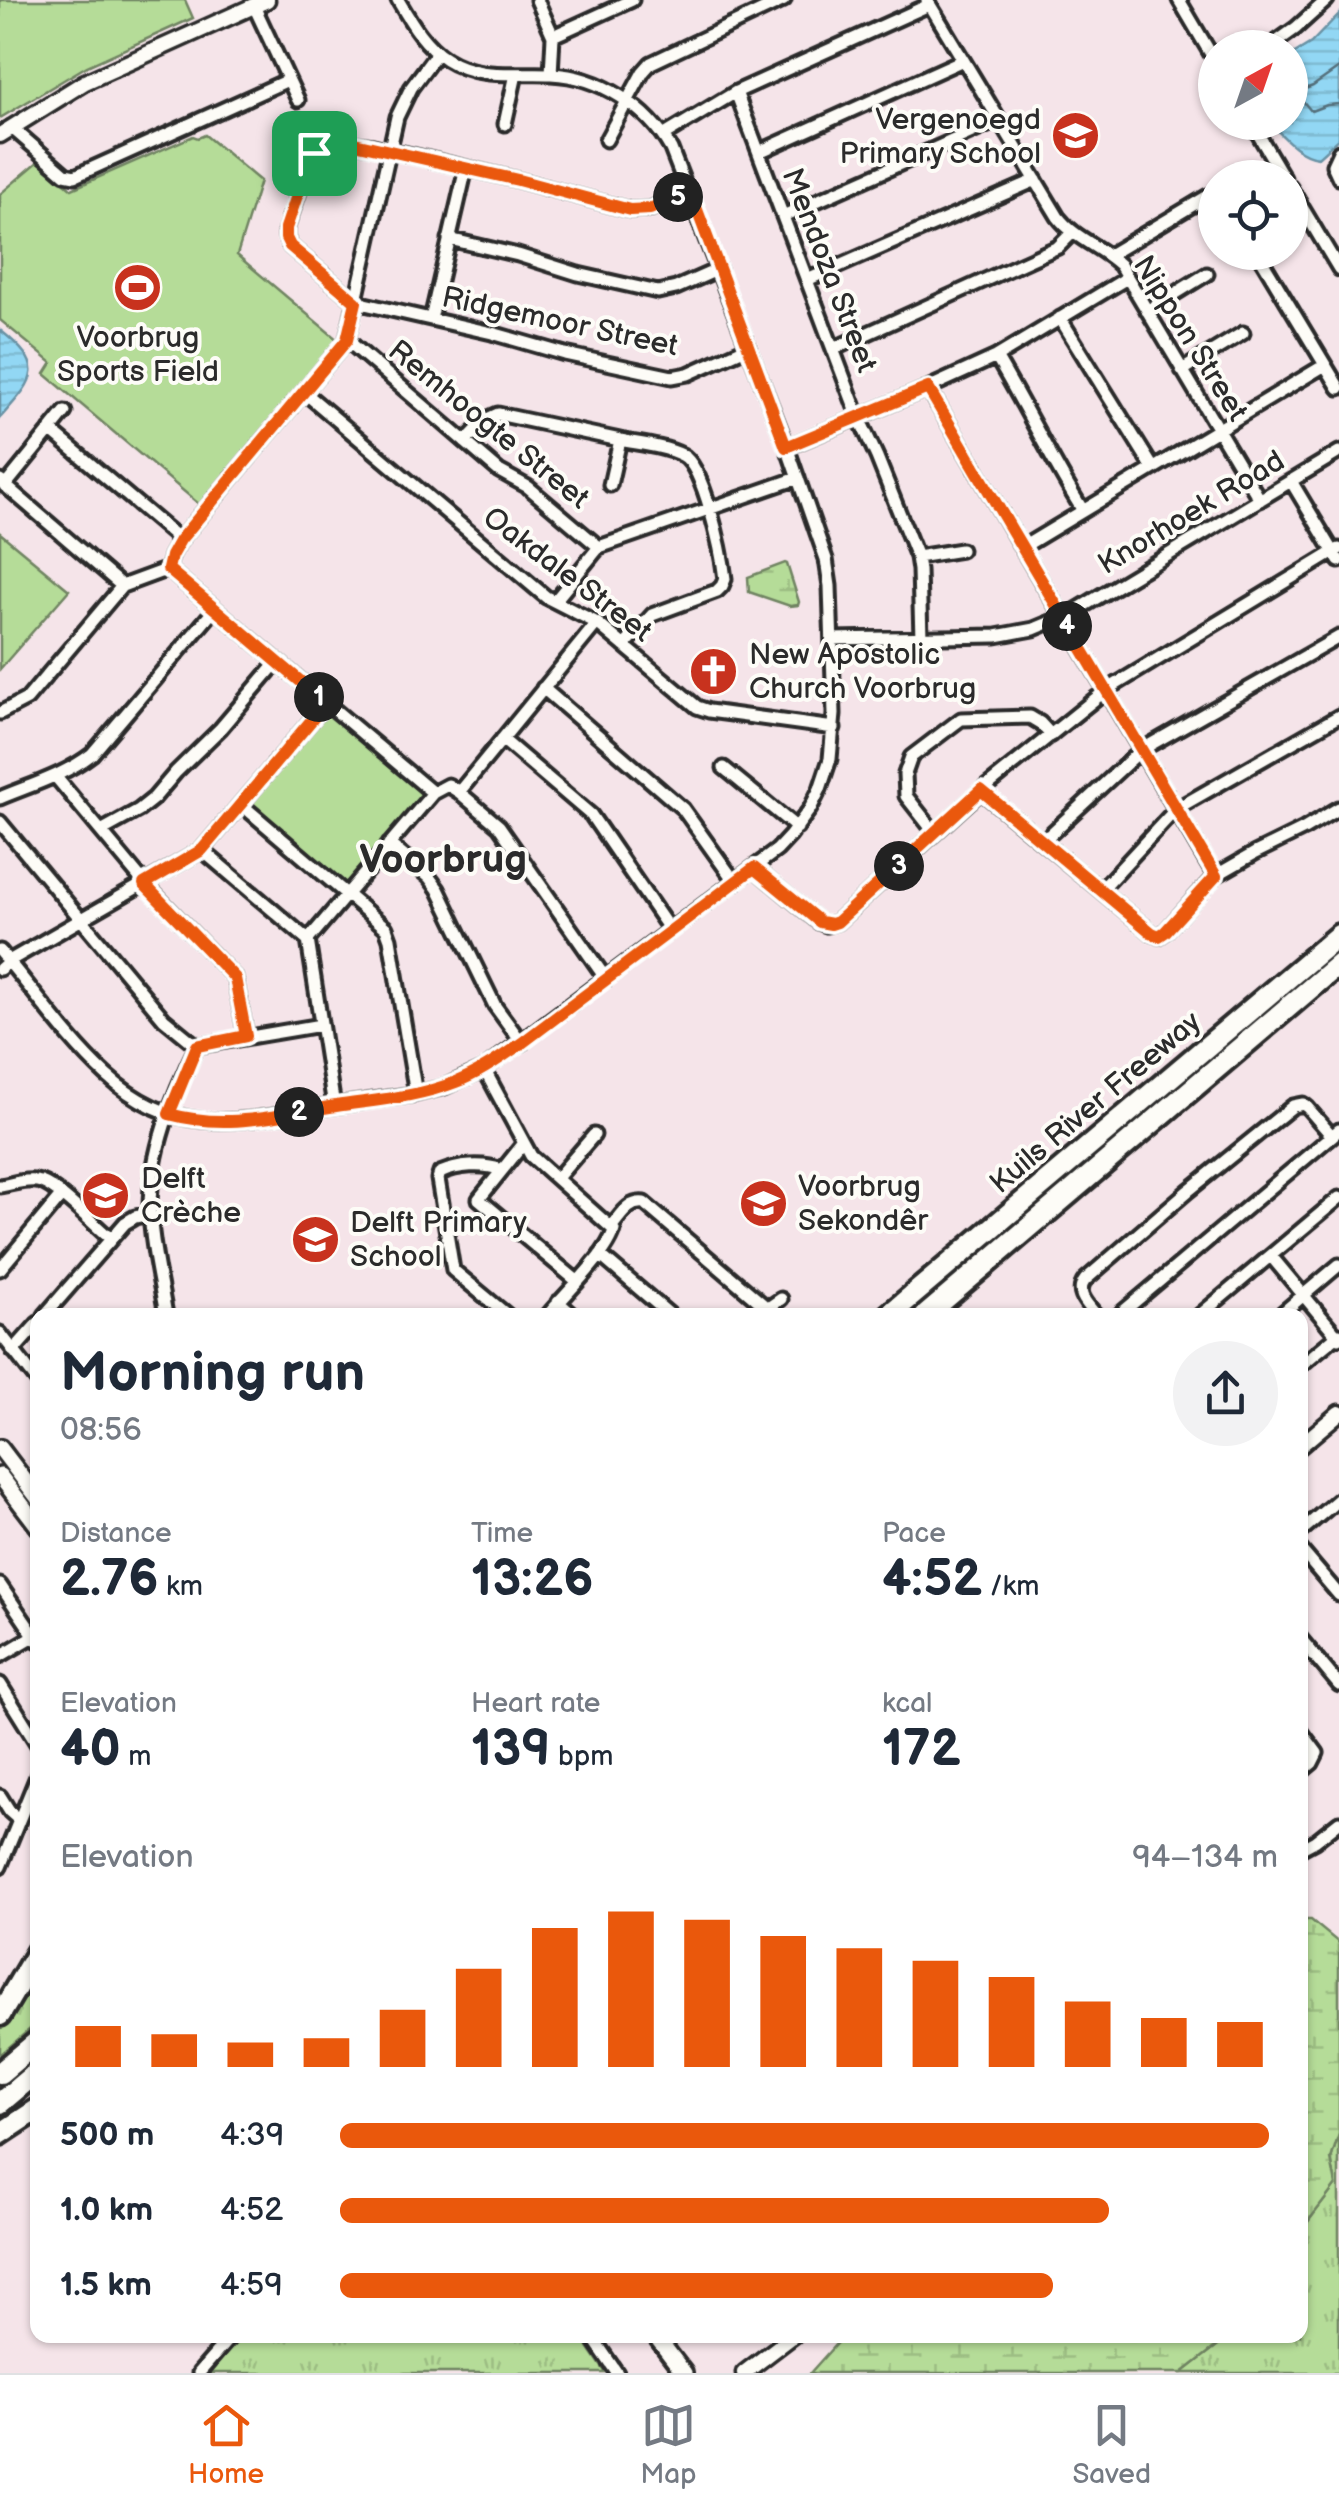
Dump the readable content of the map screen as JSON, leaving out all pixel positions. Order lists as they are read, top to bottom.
{
  "streets": {
    "highway": ["Kuils River Freeway"],
    "street": [
      "Mendoza Street",
      "Ridgemoor Street",
      "Nippon Street",
      "Remhoogte Street",
      "Knorhoek Road",
      "Oakdale Street"
    ]
  },
  "crossings": [
    ["Mendoza Street", "Knorhoek Road"],
    ["Nippon Street", "Knorhoek Road"]
  ],
  "districts": ["Voorbrug"],
  "places": {
    "school or university": [
      "Vergenoegd Primary School",
      "Delft Crèche",
      "Voorbrug Sekondêr",
      "Delft Primary School"
    ],
    "sports": ["Voorbrug Sports Field"],
    "church": ["New Apostolic Church Voorbrug"]
  },
  "north": "top right",
  "page": {
    "pins": [
      "5",
      "4",
      "1",
      "3",
      "2"
    ],
    "heading": ["Morning run", "08:56"],
    "stats": [
      ["Distance", "2.76 km"],
      ["Time", "13:26"],
      ["Pace", "4:52 /km"],
      ["Elevation", "40 m"],
      ["Heart rate", "139 bpm"],
      ["kcal", "172"]
    ],
    "chart": ["Elevation", "94–134 m"],
    "list": [
      {
        "name": "500 m",
        "note": "4:39"
      },
      {
        "name": "1.0 km",
        "note": "4:52"
      },
      {
        "name": "1.5 km",
        "note": "4:59"
      }
    ],
    "tabs": ["Home", "Map", "Saved"]
  }
}
